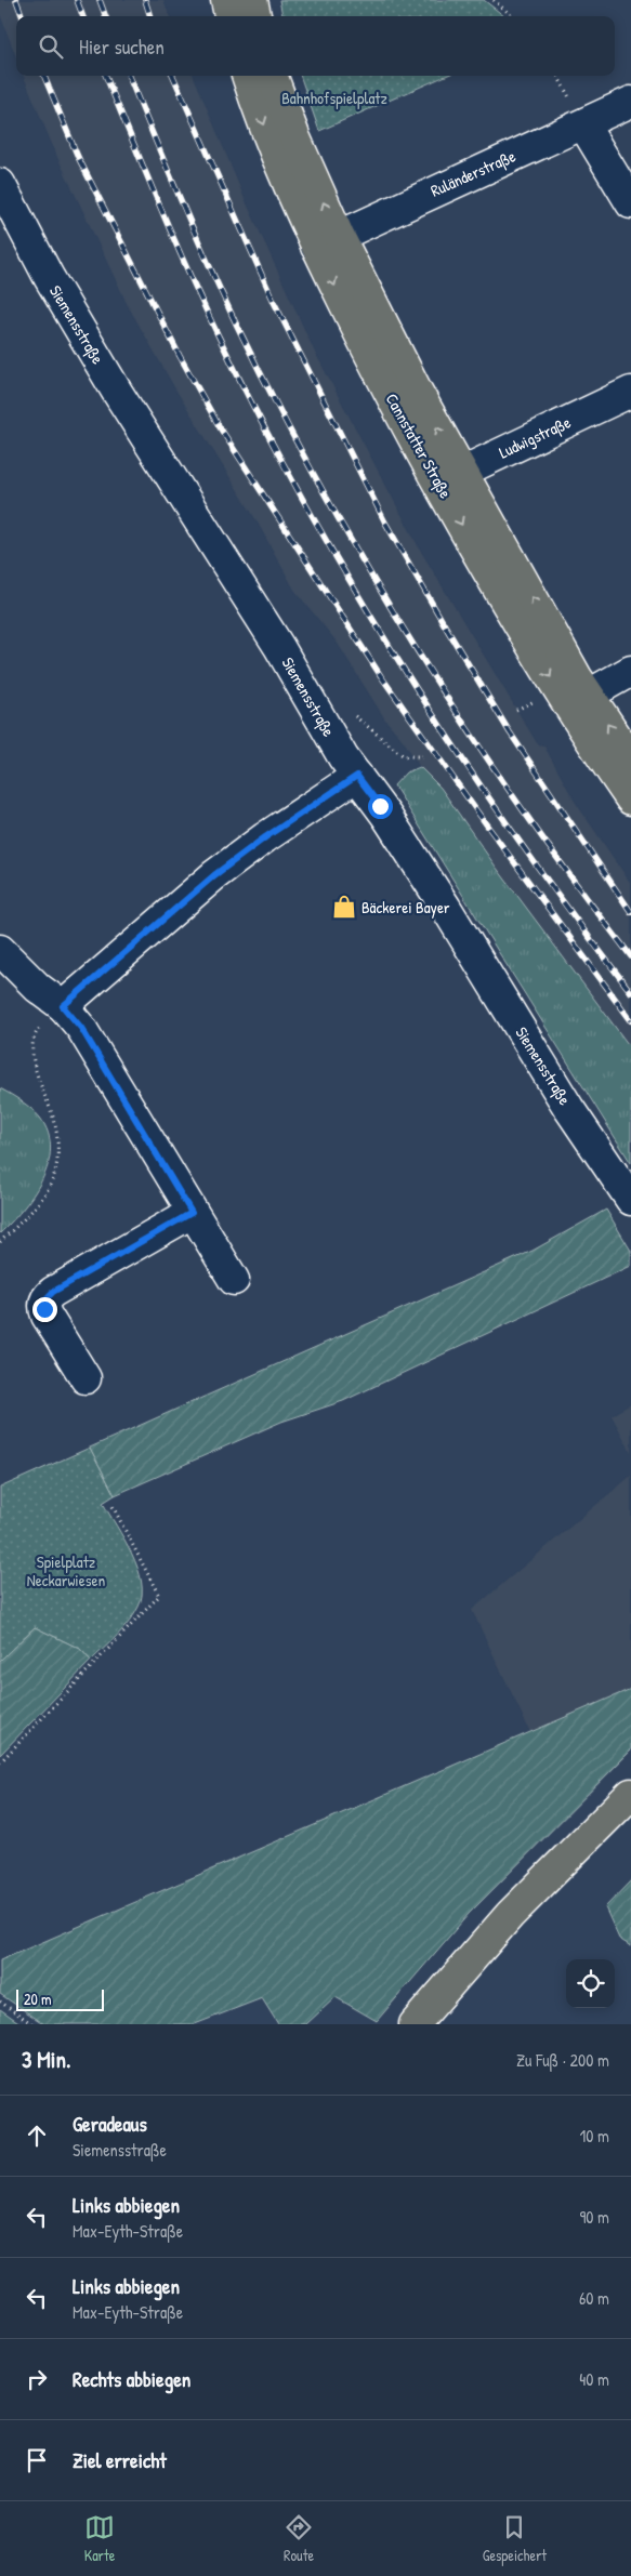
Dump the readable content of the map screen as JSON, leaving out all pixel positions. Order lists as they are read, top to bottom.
{
  "streets": {
    "main road": ["Cannstatter Straße"],
    "street": ["Ruländerstraße", "Siemensstraße", "Ludwigstraße"]
  },
  "crossings": [
    ["Ruländerstraße", "Cannstatter Straße"],
    ["Ludwigstraße", "Cannstatter Straße"]
  ],
  "parks": ["Bahnhofspielplatz", "Spielplatz Neckarwiesen"],
  "places": {
    "shop": ["Bäckerei Bayer"]
  },
  "scale_bar": "20 m",
  "page": {
    "search": "Hier suchen",
    "scale": "20 m",
    "heading": ["3 Min.", "Zu Fuß · 200 m"],
    "list": [
      ["Geradeaus", "Siemensstraße", "10 m"],
      ["Links abbiegen", "Max-Eyth-Straße", "90 m"],
      ["Links abbiegen", "Max-Eyth-Straße", "60 m"],
      ["Rechts abbiegen", "40 m"],
      "Ziel erreicht"
    ],
    "nav": ["Karte", "Route", "Gespeichert"]
  }
}
